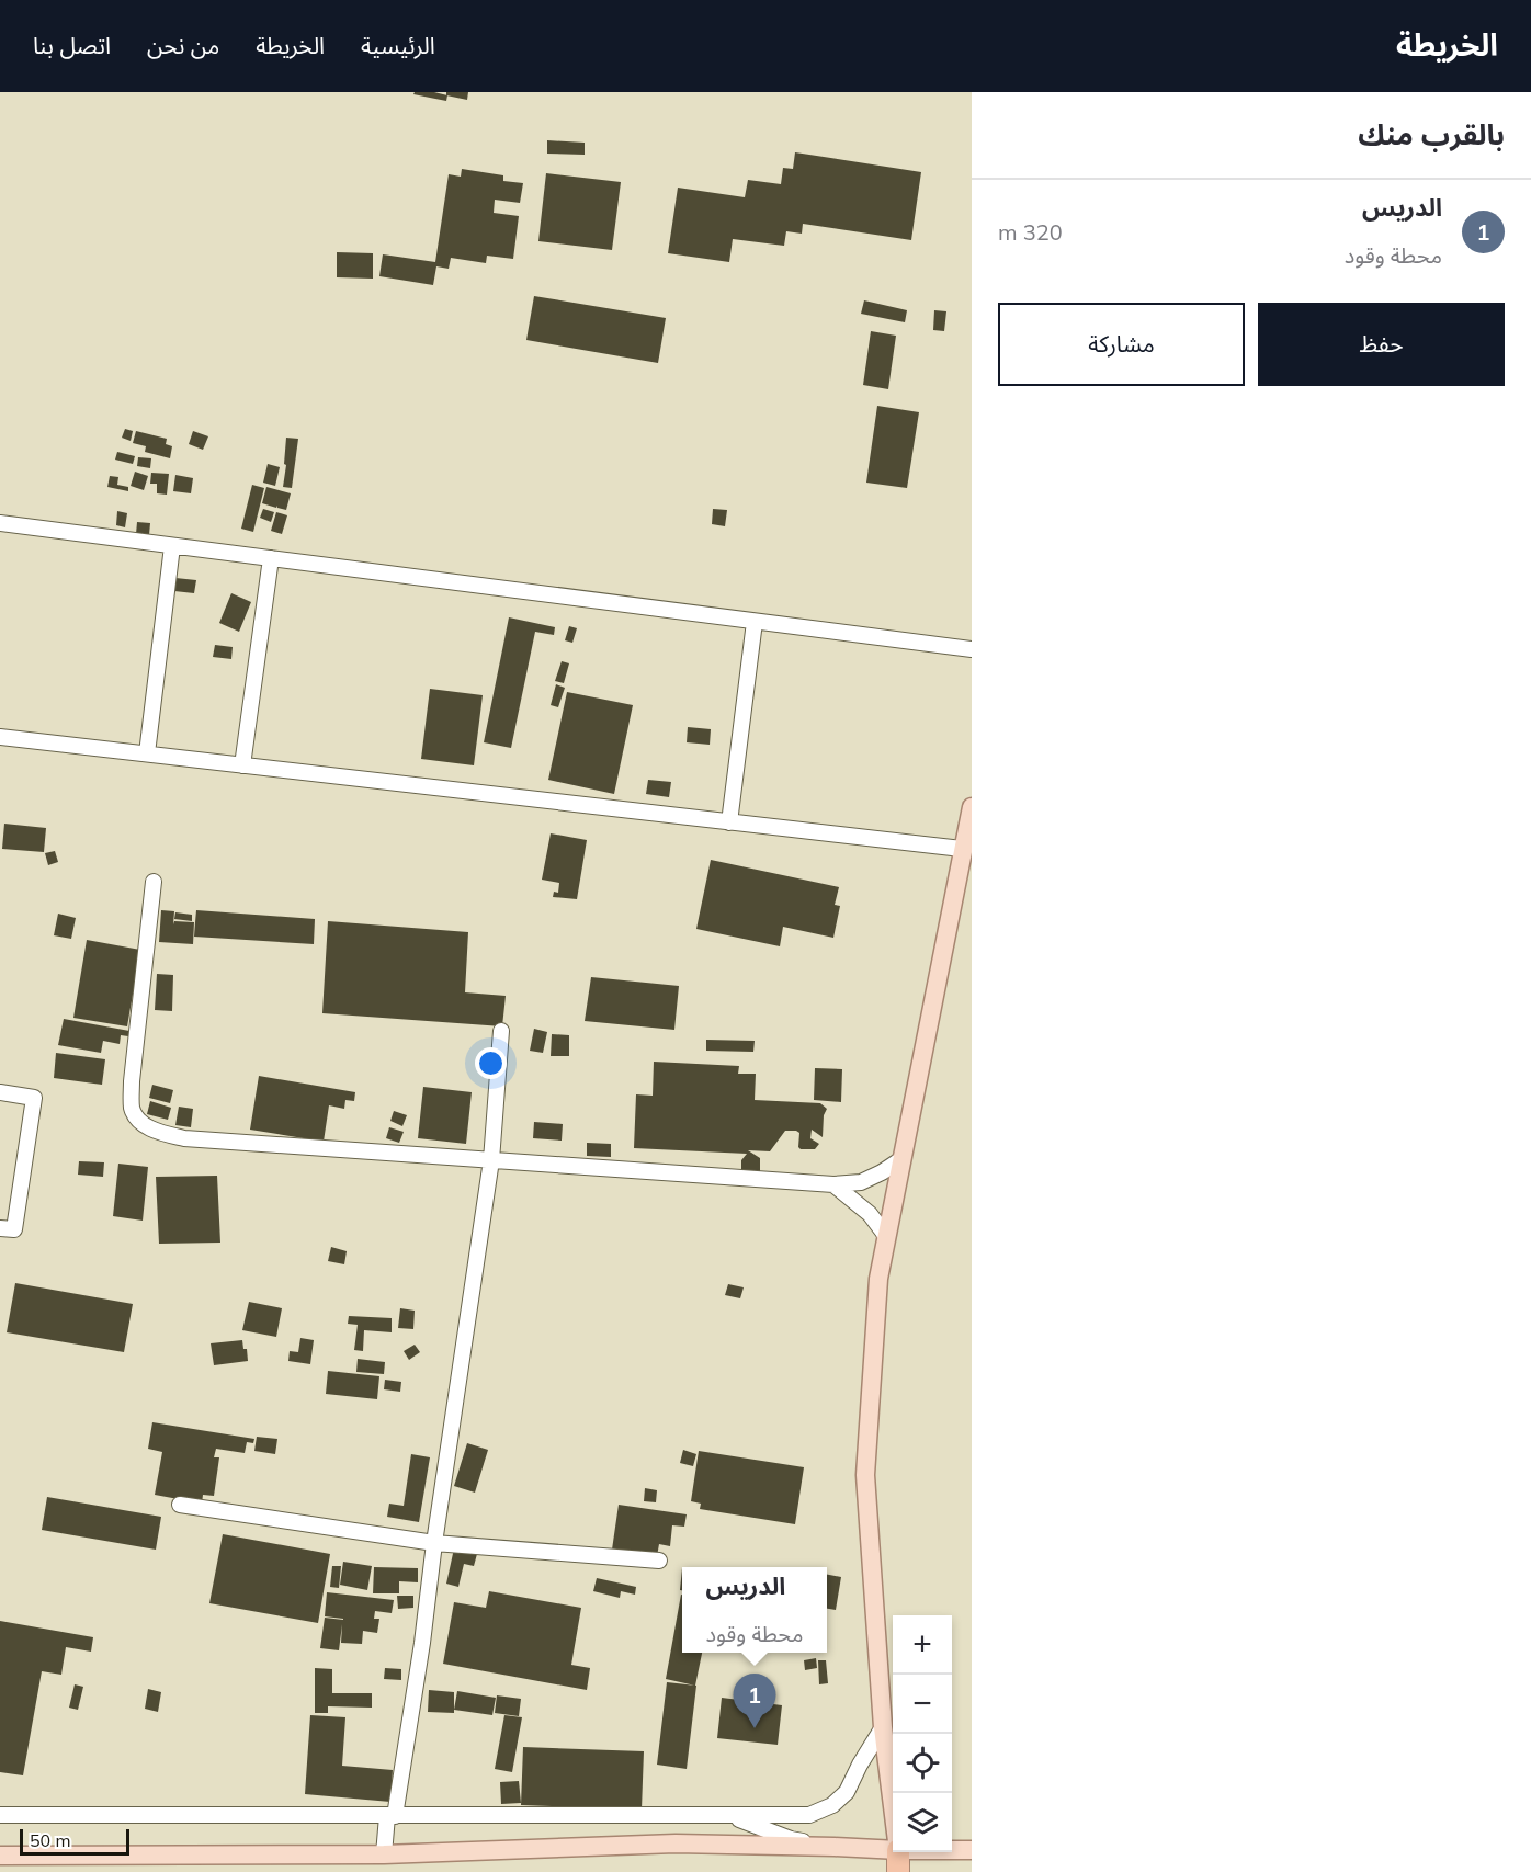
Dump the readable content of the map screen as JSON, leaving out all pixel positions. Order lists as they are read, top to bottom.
{
  "scale_bar": "50 m",
  "page": {
    "header": "الخريطة",
    "nav": [
      "الرئيسية",
      "الخريطة",
      "من نحن",
      "اتصل بنا"
    ],
    "heading": "بالقرب منك",
    "list": [
      {
        "mark": "1",
        "name": "الدريس",
        "note": "محطة وقود",
        "value": "320 m"
      }
    ],
    "buttons": ["حفظ", "مشاركة"],
    "popup": ["الدريس", "محطة وقود"],
    "map_buttons": ["+", "−"],
    "pins": "1",
    "scale": "50 m"
  }
}
